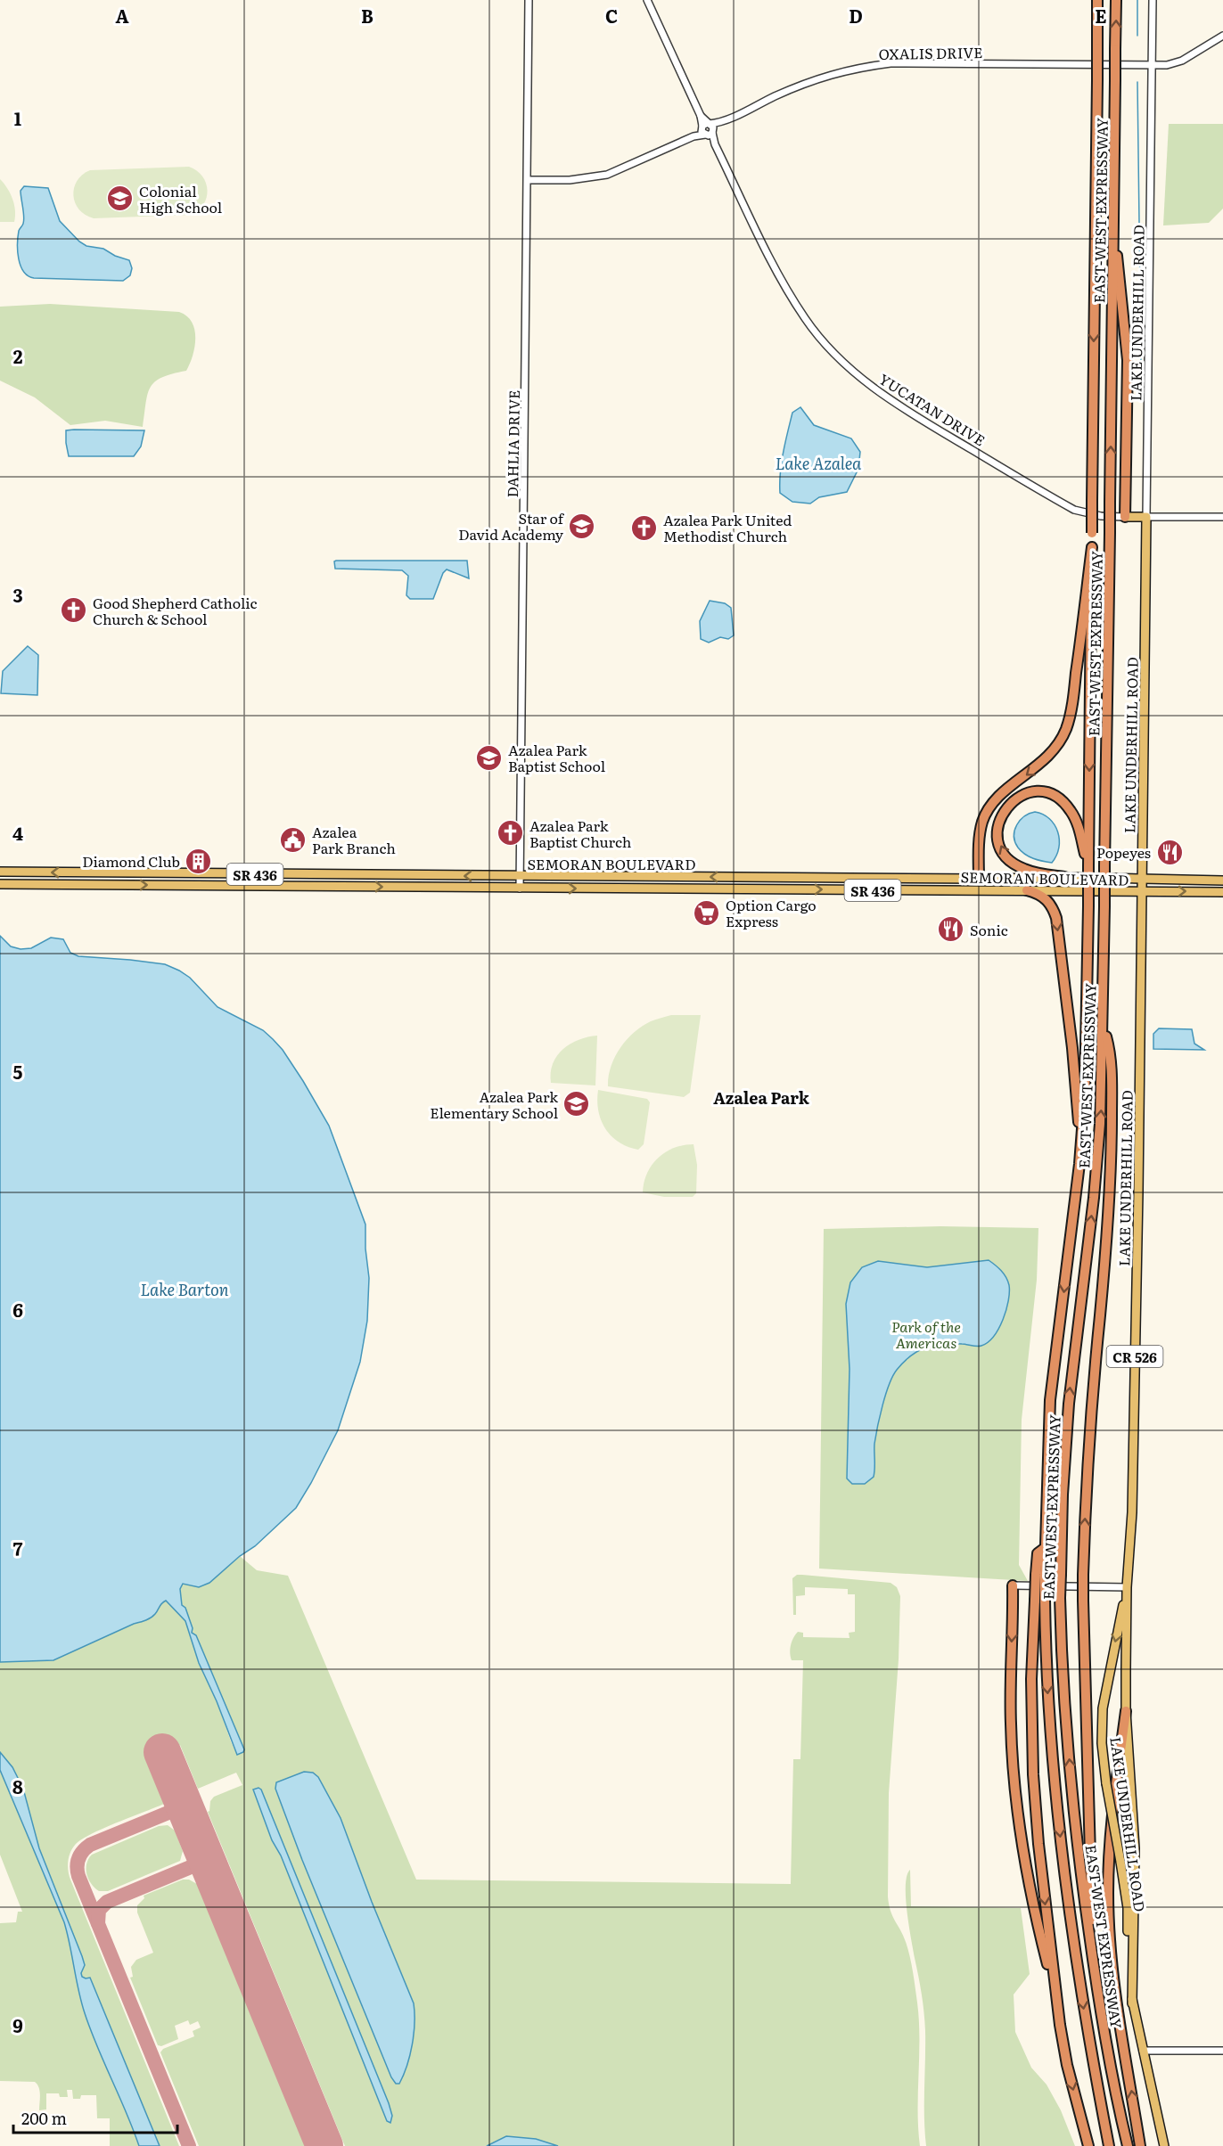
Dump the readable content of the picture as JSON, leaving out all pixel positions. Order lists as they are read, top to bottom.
{
  "streets": {
    "highway": ["EAST-WEST EXPRESSWAY"],
    "main road": [
      "LAKE UNDERHILL ROAD",
      "YUCATAN DRIVE",
      "SEMORAN BOULEVARD",
      "SR 436",
      "CR 526"
    ],
    "street": ["OXALIS DRIVE", "DAHLIA DRIVE"]
  },
  "crossings": [
    ["OXALIS DRIVE", "LAKE UNDERHILL ROAD"],
    ["OXALIS DRIVE", "YUCATAN DRIVE"],
    ["OXALIS DRIVE", "DAHLIA DRIVE"],
    ["LAKE UNDERHILL ROAD", "YUCATAN DRIVE"],
    ["LAKE UNDERHILL ROAD", "SEMORAN BOULEVARD"],
    ["DAHLIA DRIVE", "SEMORAN BOULEVARD"]
  ],
  "districts": ["Azalea Park"],
  "water": ["Lake Azalea", "Lake Barton"],
  "parks": ["Park of the Americas"],
  "places": {
    "school or university": [
      "Colonial High School",
      "Star of David Academy",
      "Azalea Park Baptist School",
      "Azalea Park Elementary School"
    ],
    "church": ["Azalea Park United Methodist Church", "Good Shepherd Catholic Church & School", "Azalea Park Baptist Church"],
    "public building": ["Azalea Park Branch"],
    "restaurant": ["Popeyes", "Sonic"],
    "building": ["Diamond Club"],
    "supermarket": ["Option Cargo Express"]
  },
  "scale_bar": "200 m",
  "grid": {
    "columns": [
      "A",
      "B",
      "C",
      "D",
      "E"
    ],
    "rows": [
      "1",
      "2",
      "3",
      "4",
      "5",
      "6",
      "7",
      "8",
      "9"
    ]
  }
}
